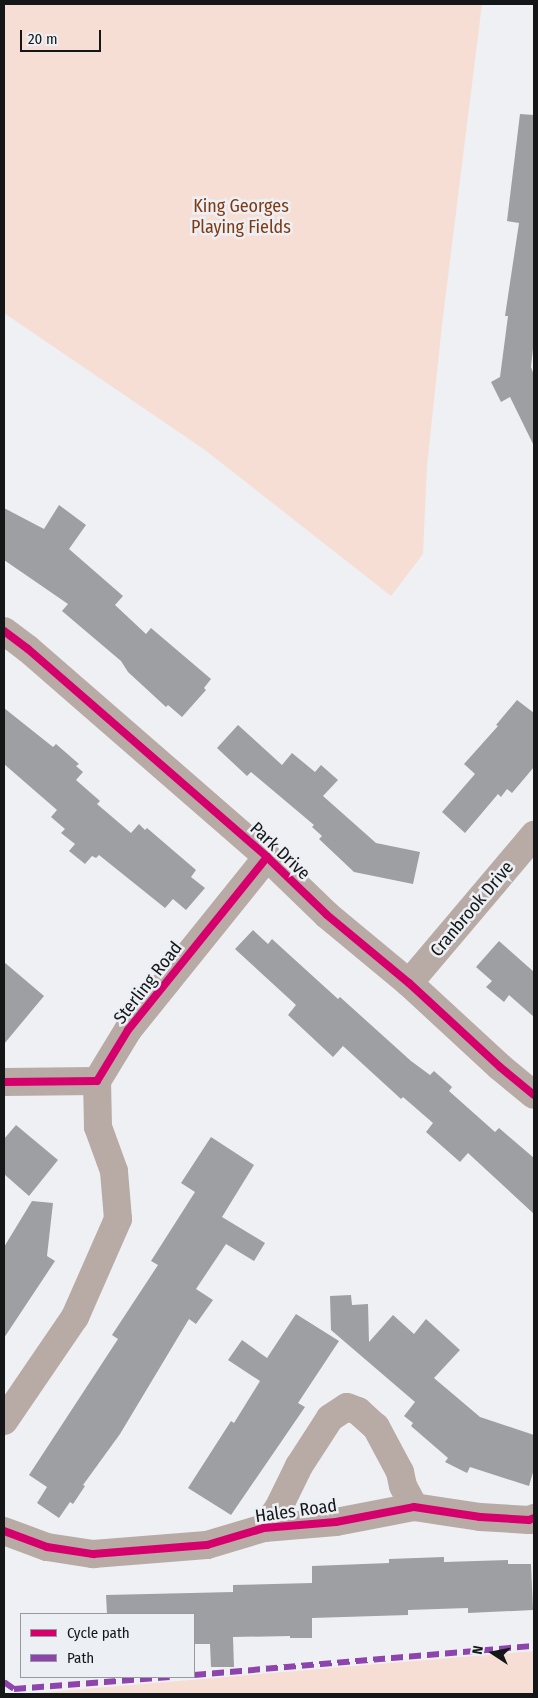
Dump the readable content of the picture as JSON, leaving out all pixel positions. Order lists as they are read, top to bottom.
{
  "streets": {
    "street": [
      "Park Drive",
      "Cranbrook Drive",
      "Sterling Road",
      "Hales Road"
    ]
  },
  "crossings": [
    ["Park Drive", "Cranbrook Drive"],
    ["Park Drive", "Sterling Road"]
  ],
  "parks": ["King Georges Playing Fields"],
  "legend": ["Cycle path", "Path"],
  "scale_bar": "20 m",
  "north": "left"
}
